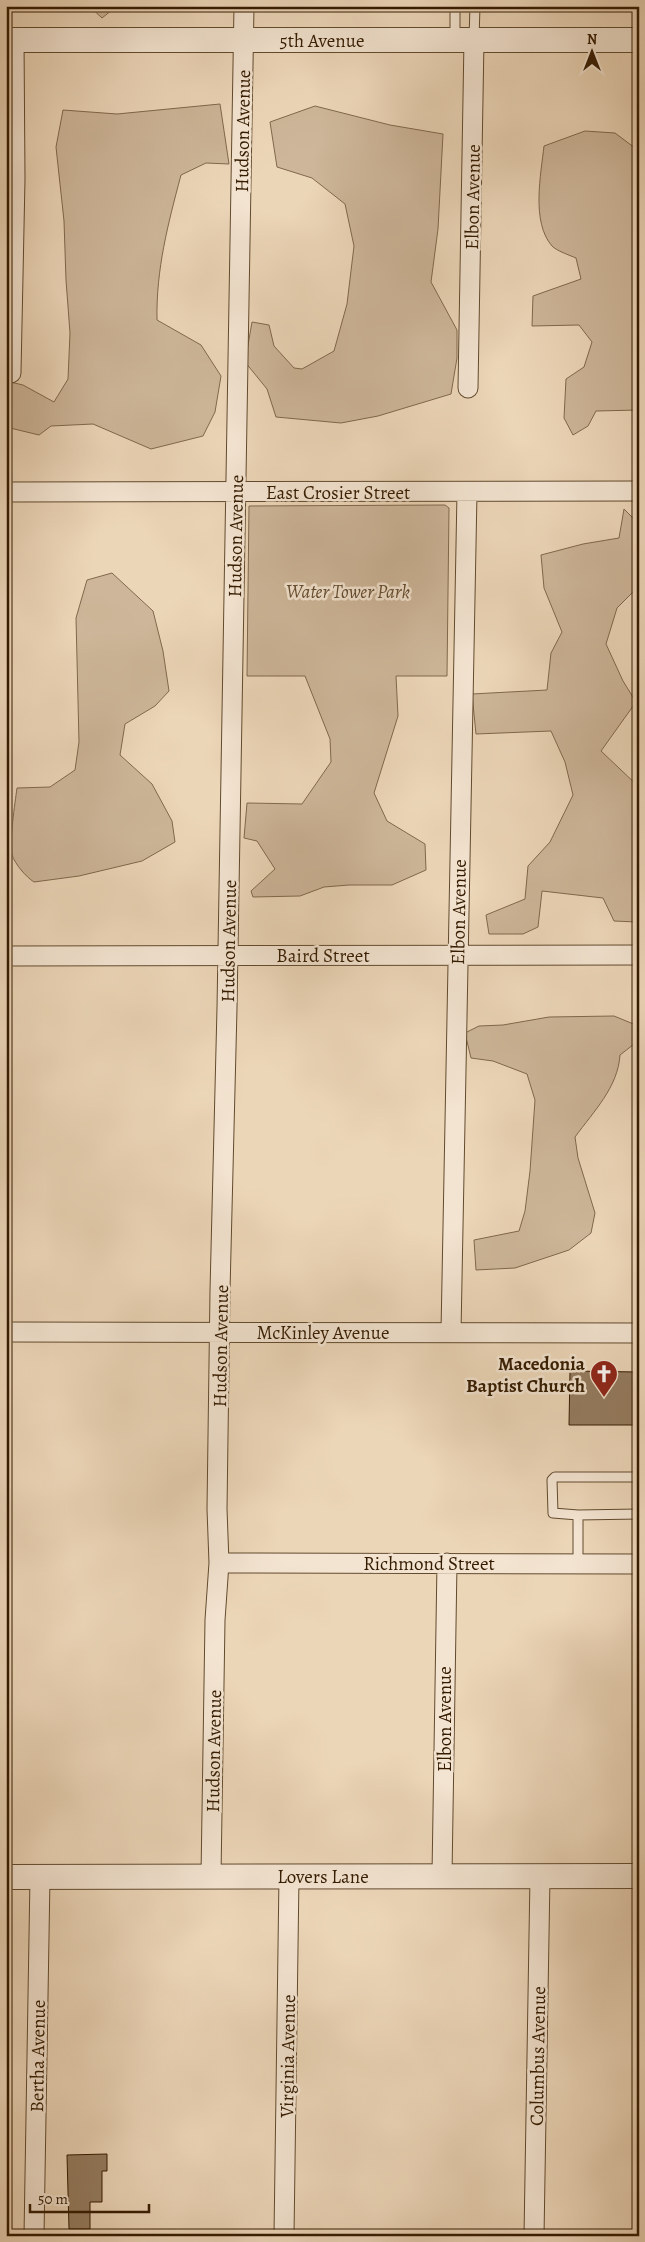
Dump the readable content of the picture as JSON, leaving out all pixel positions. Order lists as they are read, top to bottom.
{
  "streets": {
    "street": [
      "5th Avenue",
      "Hudson Avenue",
      "Elbon Avenue",
      "East Crosier Street",
      "Baird Street",
      "McKinley Avenue",
      "Richmond Street",
      "Lovers Lane",
      "Bertha Avenue",
      "Virginia Avenue",
      "Columbus Avenue"
    ]
  },
  "crossings": [
    ["5th Avenue", "Hudson Avenue"],
    ["5th Avenue", "Elbon Avenue"],
    ["Hudson Avenue", "East Crosier Street"],
    ["Hudson Avenue", "Baird Street"],
    ["Hudson Avenue", "McKinley Avenue"],
    ["Hudson Avenue", "Richmond Street"],
    ["Hudson Avenue", "Lovers Lane"],
    ["Elbon Avenue", "East Crosier Street"],
    ["Elbon Avenue", "Baird Street"],
    ["Elbon Avenue", "McKinley Avenue"],
    ["Elbon Avenue", "Richmond Street"],
    ["Elbon Avenue", "Lovers Lane"],
    ["Lovers Lane", "Bertha Avenue"],
    ["Lovers Lane", "Virginia Avenue"],
    ["Lovers Lane", "Columbus Avenue"]
  ],
  "parks": ["Water Tower Park"],
  "places": {
    "church": ["Macedonia Baptist Church"]
  },
  "scale_bar": "50 m",
  "north": "top"
}
